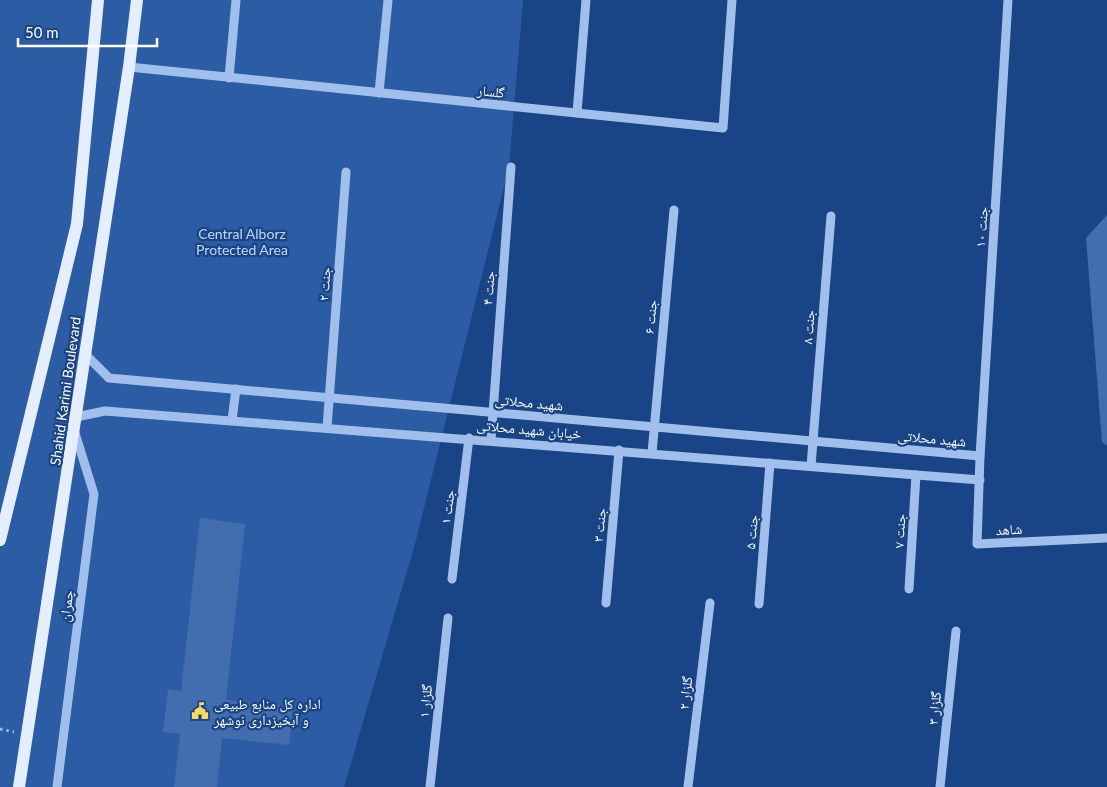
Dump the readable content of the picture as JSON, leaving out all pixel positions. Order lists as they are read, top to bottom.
{
  "streets": {
    "main road": ["Shahid Karimi Boulevard"],
    "street": [
      "گلسار",
      "جنت ۱۰",
      "جنت ۲",
      "جنت ۴",
      "جنت ۶",
      "جنت ۸",
      "شهید محلاتی",
      "خیابان شهید محلاتی",
      "جنت ۱",
      "جنت ۳",
      "شاهد",
      "جنت ۷",
      "جنت ۵",
      "چمران",
      "گلزار ۲",
      "گلزار ۱",
      "گلزار ۳"
    ]
  },
  "crossings": [
    ["گلسار", "Shahid Karimi Boulevard"],
    ["جنت ۱۰", "شهید محلاتی"],
    ["جنت ۱۰", "خیابان شهید محلاتی"],
    ["جنت ۱۰", "شاهد"],
    ["جنت ۲", "شهید محلاتی"],
    ["جنت ۲", "خیابان شهید محلاتی"],
    ["جنت ۴", "شهید محلاتی"],
    ["جنت ۴", "خیابان شهید محلاتی"],
    ["جنت ۶", "شهید محلاتی"],
    ["جنت ۶", "خیابان شهید محلاتی"],
    ["جنت ۸", "شهید محلاتی"],
    ["جنت ۸", "خیابان شهید محلاتی"],
    ["Shahid Karimi Boulevard", "شهید محلاتی"],
    ["Shahid Karimi Boulevard", "خیابان شهید محلاتی"],
    ["Shahid Karimi Boulevard", "چمران"],
    ["خیابان شهید محلاتی", "جنت ۱"],
    ["خیابان شهید محلاتی", "جنت ۳"],
    ["خیابان شهید محلاتی", "شاهد"],
    ["خیابان شهید محلاتی", "جنت ۷"],
    ["خیابان شهید محلاتی", "جنت ۵"]
  ],
  "parks": ["Central Alborz Protected Area"],
  "places": {
    "public building": ["اداره كل منابع طبيعی و آبخيزداری نوشهر"]
  },
  "scale_bar": "50 m"
}
